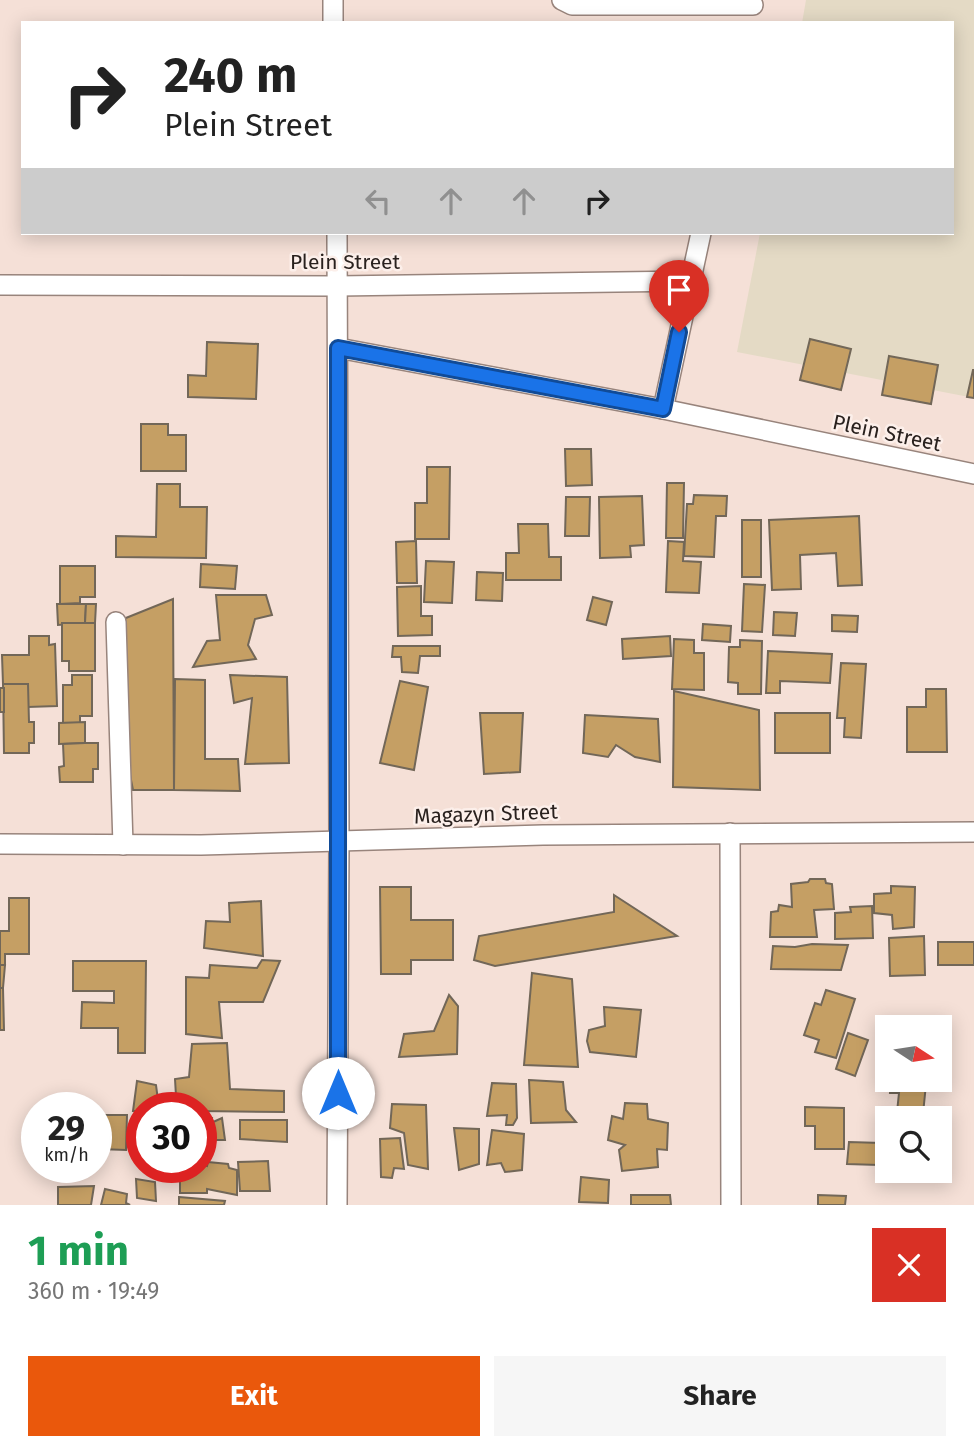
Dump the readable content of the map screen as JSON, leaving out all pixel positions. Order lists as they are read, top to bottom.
{
  "streets": {
    "street": ["Plein Street", "Magazyn Street"]
  },
  "north": "right",
  "page": {
    "turn": ["240 m", "Plein Street"],
    "speed": "29 km/h",
    "limit": "30",
    "heading": ["1 min", "360 m · 19:49"],
    "buttons": ["Exit", "Share"]
  }
}
